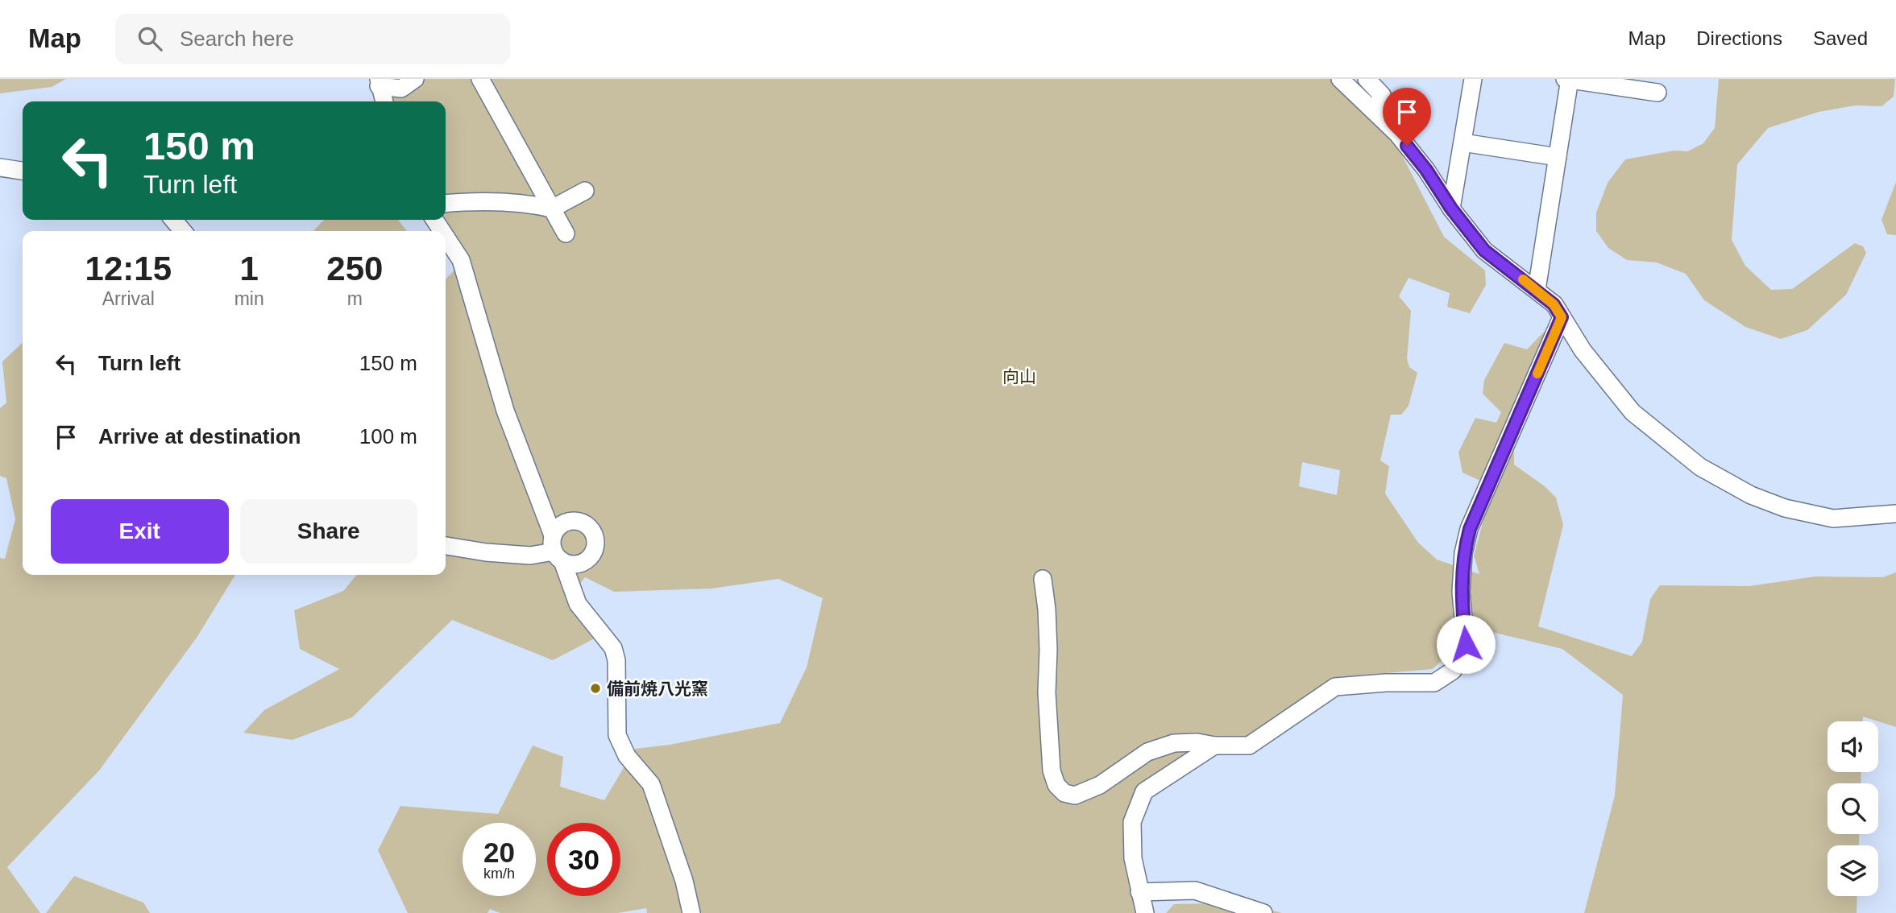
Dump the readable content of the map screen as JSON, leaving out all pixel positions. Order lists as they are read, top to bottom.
{
  "parks": ["向山"],
  "places": ["備前焼八光窯"],
  "page": {
    "header": "Map",
    "search": "Search here",
    "nav": ["Map", "Directions", "Saved"],
    "turn": ["150 m", "Turn left"],
    "eta": [
      "12:15",
      "Arrival",
      "1",
      "min",
      "250",
      "m"
    ],
    "list": [
      {
        "name": "Turn left",
        "value": "150 m"
      },
      {
        "name": "Arrive at destination",
        "value": "100 m"
      }
    ],
    "buttons": ["Exit", "Share"],
    "speed": "20 km/h",
    "limit": "30"
  }
}
